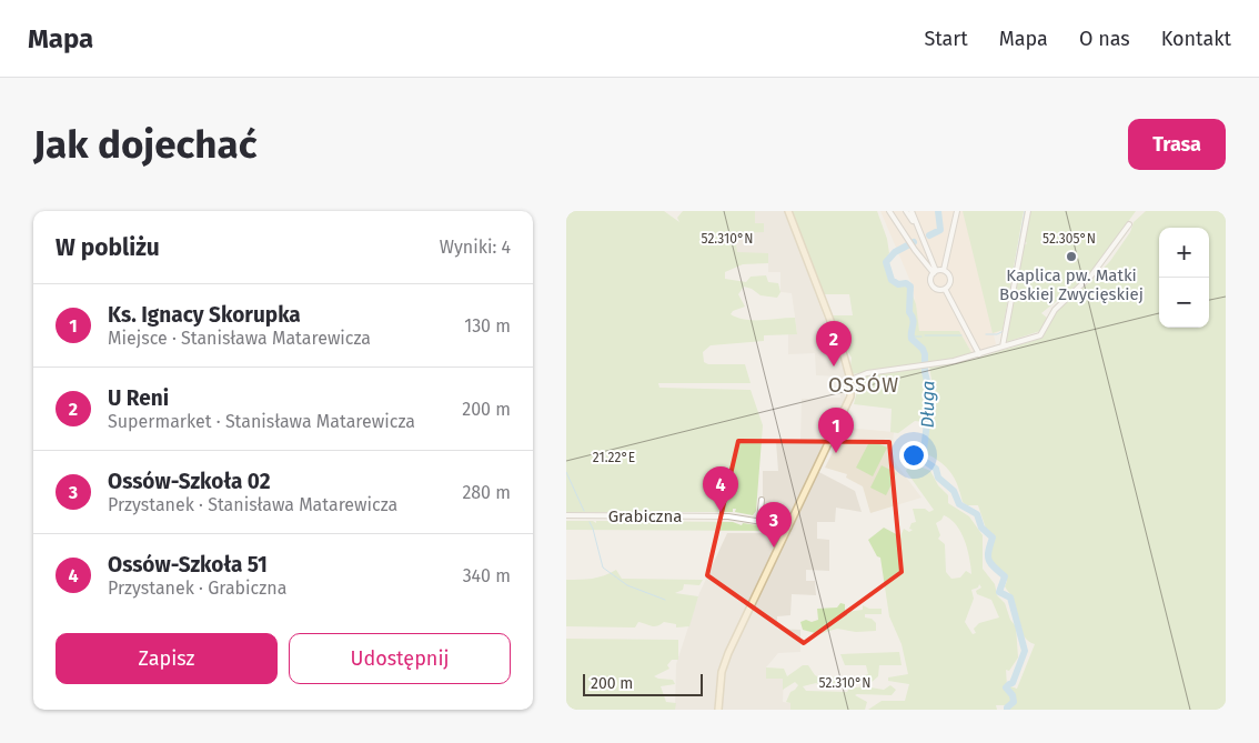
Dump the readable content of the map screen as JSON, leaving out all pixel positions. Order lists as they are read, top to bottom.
{
  "streets": {
    "street": ["Grabiczna"]
  },
  "districts": ["OSSÓW"],
  "water": ["Długa"],
  "places": ["Kaplica pw. Matki Boskiej Zwycięskiej"],
  "scale_bar": "200 m",
  "page": {
    "header": "Mapa",
    "nav": [
      "Start",
      "Mapa",
      "O nas",
      "Kontakt"
    ],
    "buttons": [
      "Trasa",
      ["Zapisz", "Udostępnij"]
    ],
    "title": "Jak dojechać",
    "heading": ["W pobliżu", "Wyniki: 4"],
    "map_buttons": ["+", "−"],
    "list": [
      {
        "mark": "1",
        "name": "Ks. Ignacy Skorupka",
        "note": "Miejsce · Stanisława Matarewicza",
        "value": "130 m"
      },
      {
        "mark": "2",
        "name": "U Reni",
        "note": "Supermarket · Stanisława Matarewicza",
        "value": "200 m"
      },
      {
        "mark": "3",
        "name": "Ossów-Szkoła 02",
        "note": "Przystanek · Stanisława Matarewicza",
        "value": "280 m"
      },
      {
        "mark": "4",
        "name": "Ossów-Szkoła 51",
        "note": "Przystanek · Grabiczna",
        "value": "340 m"
      }
    ],
    "pins": [
      "2",
      "1",
      "4",
      "3"
    ],
    "scale": "200 m"
  },
  "coordinates": ["52.310°N", "52.305°N", "21.22°E"]
}
